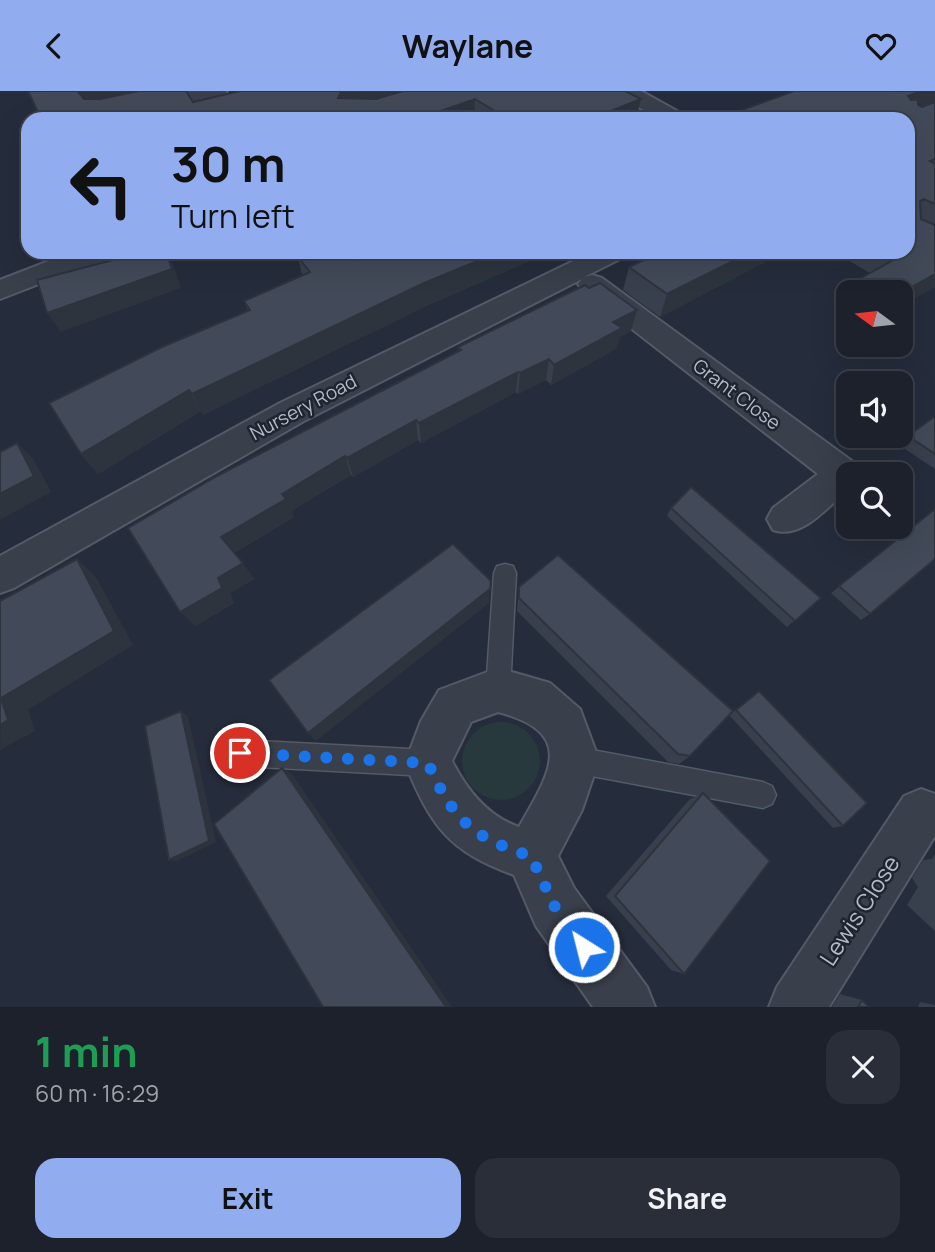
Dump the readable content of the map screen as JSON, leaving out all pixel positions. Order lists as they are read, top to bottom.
{
  "streets": {
    "street": ["Grant Close", "Nursery Road", "Lewis Close"]
  },
  "crossings": [
    ["Grant Close", "Nursery Road"]
  ],
  "north": "left",
  "page": {
    "header": "Waylane",
    "turn": ["30 m", "Turn left"],
    "heading": ["1 min", "60 m · 16:29"],
    "buttons": ["Exit", "Share"]
  }
}
